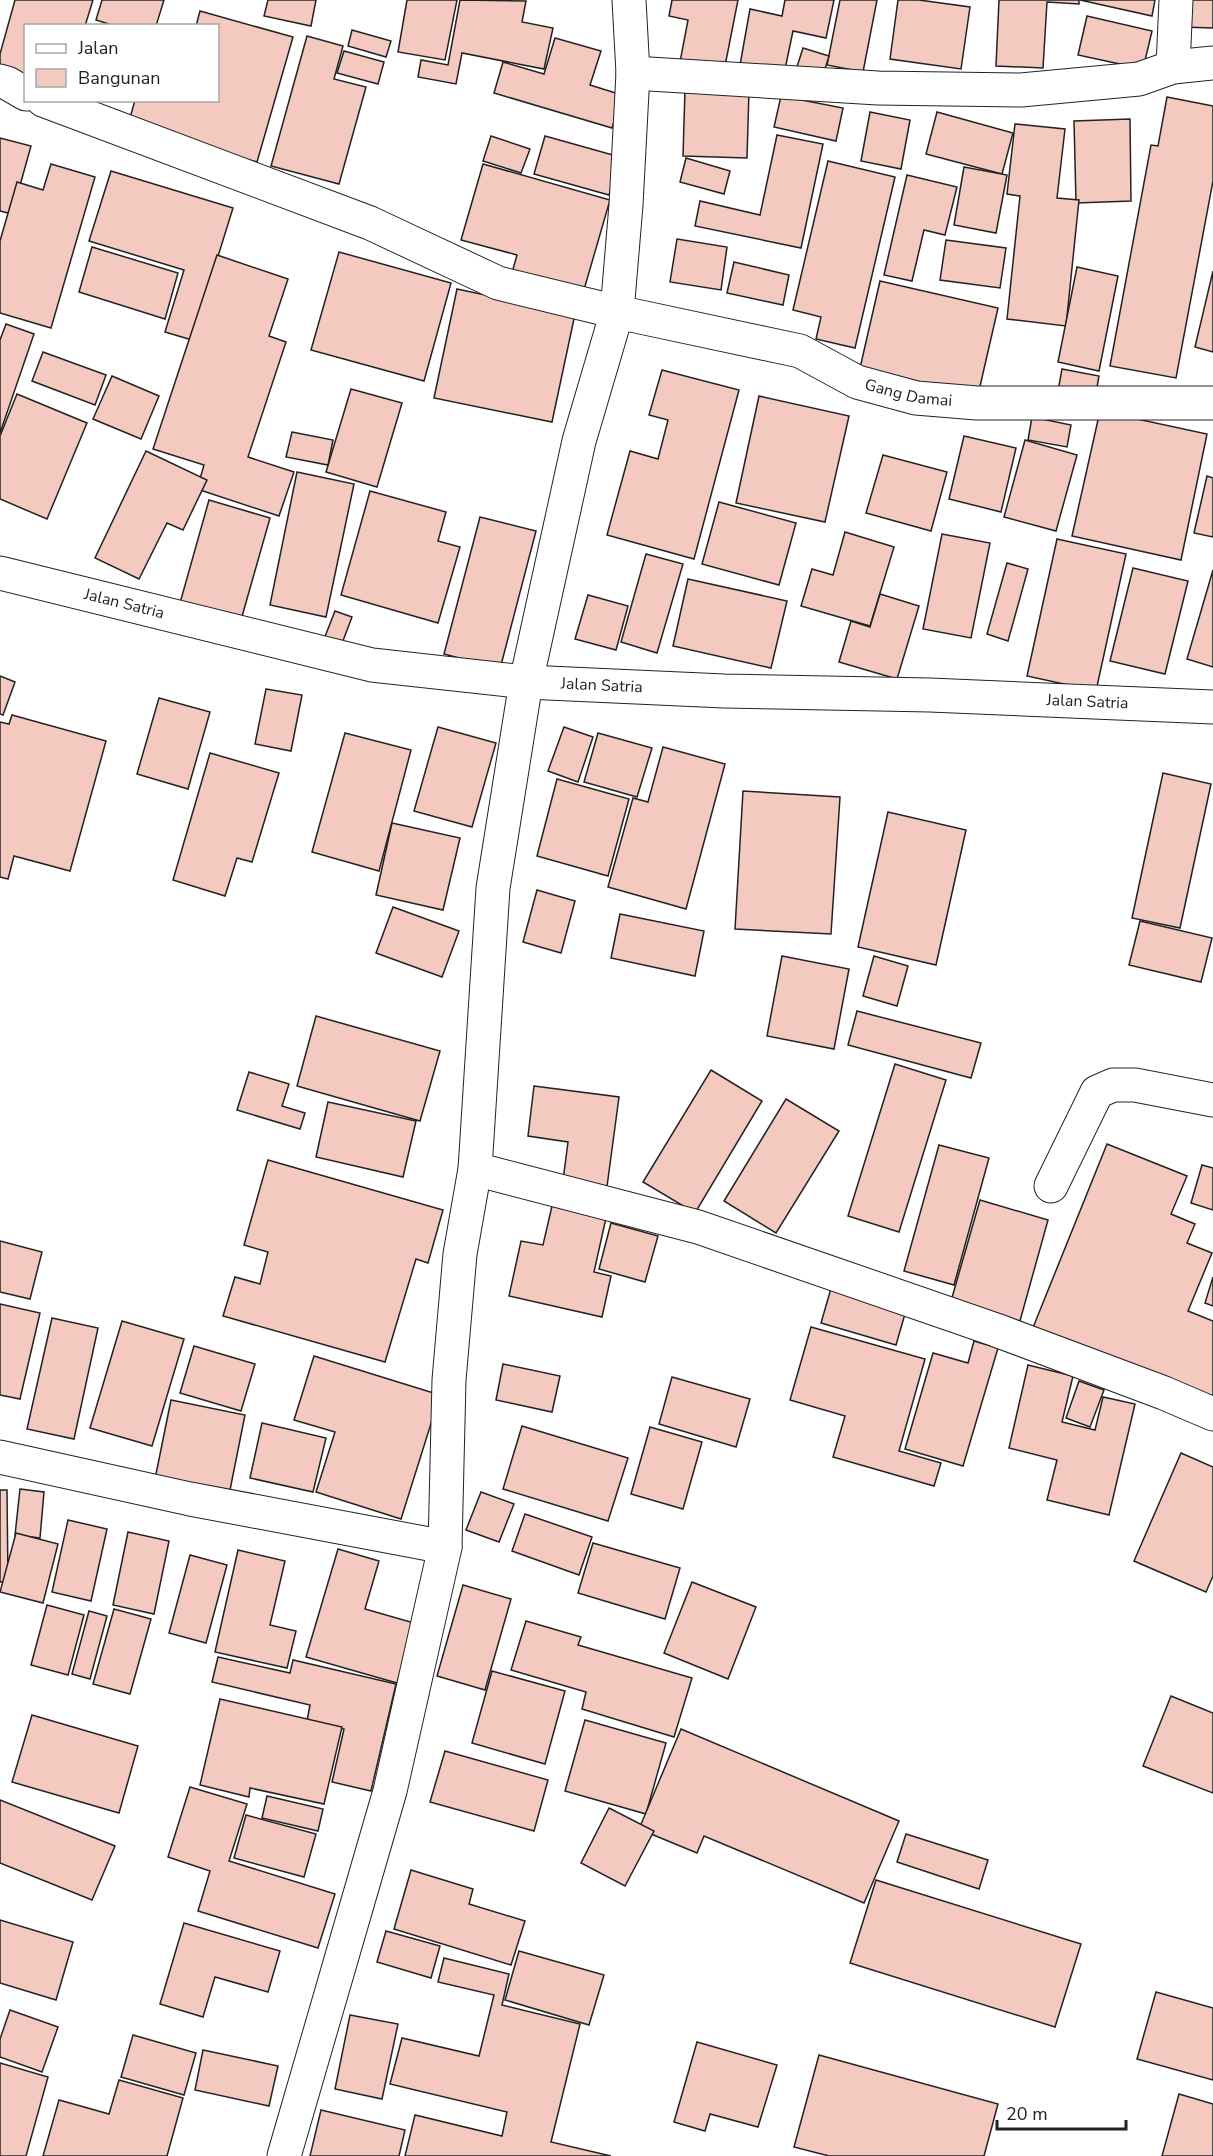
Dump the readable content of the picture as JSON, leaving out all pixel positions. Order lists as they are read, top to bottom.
{
  "streets": {
    "street": ["Gang Damai", "Jalan Satria"]
  },
  "legend": ["Jalan", "Bangunan"],
  "scale_bar": "20 m"
}
